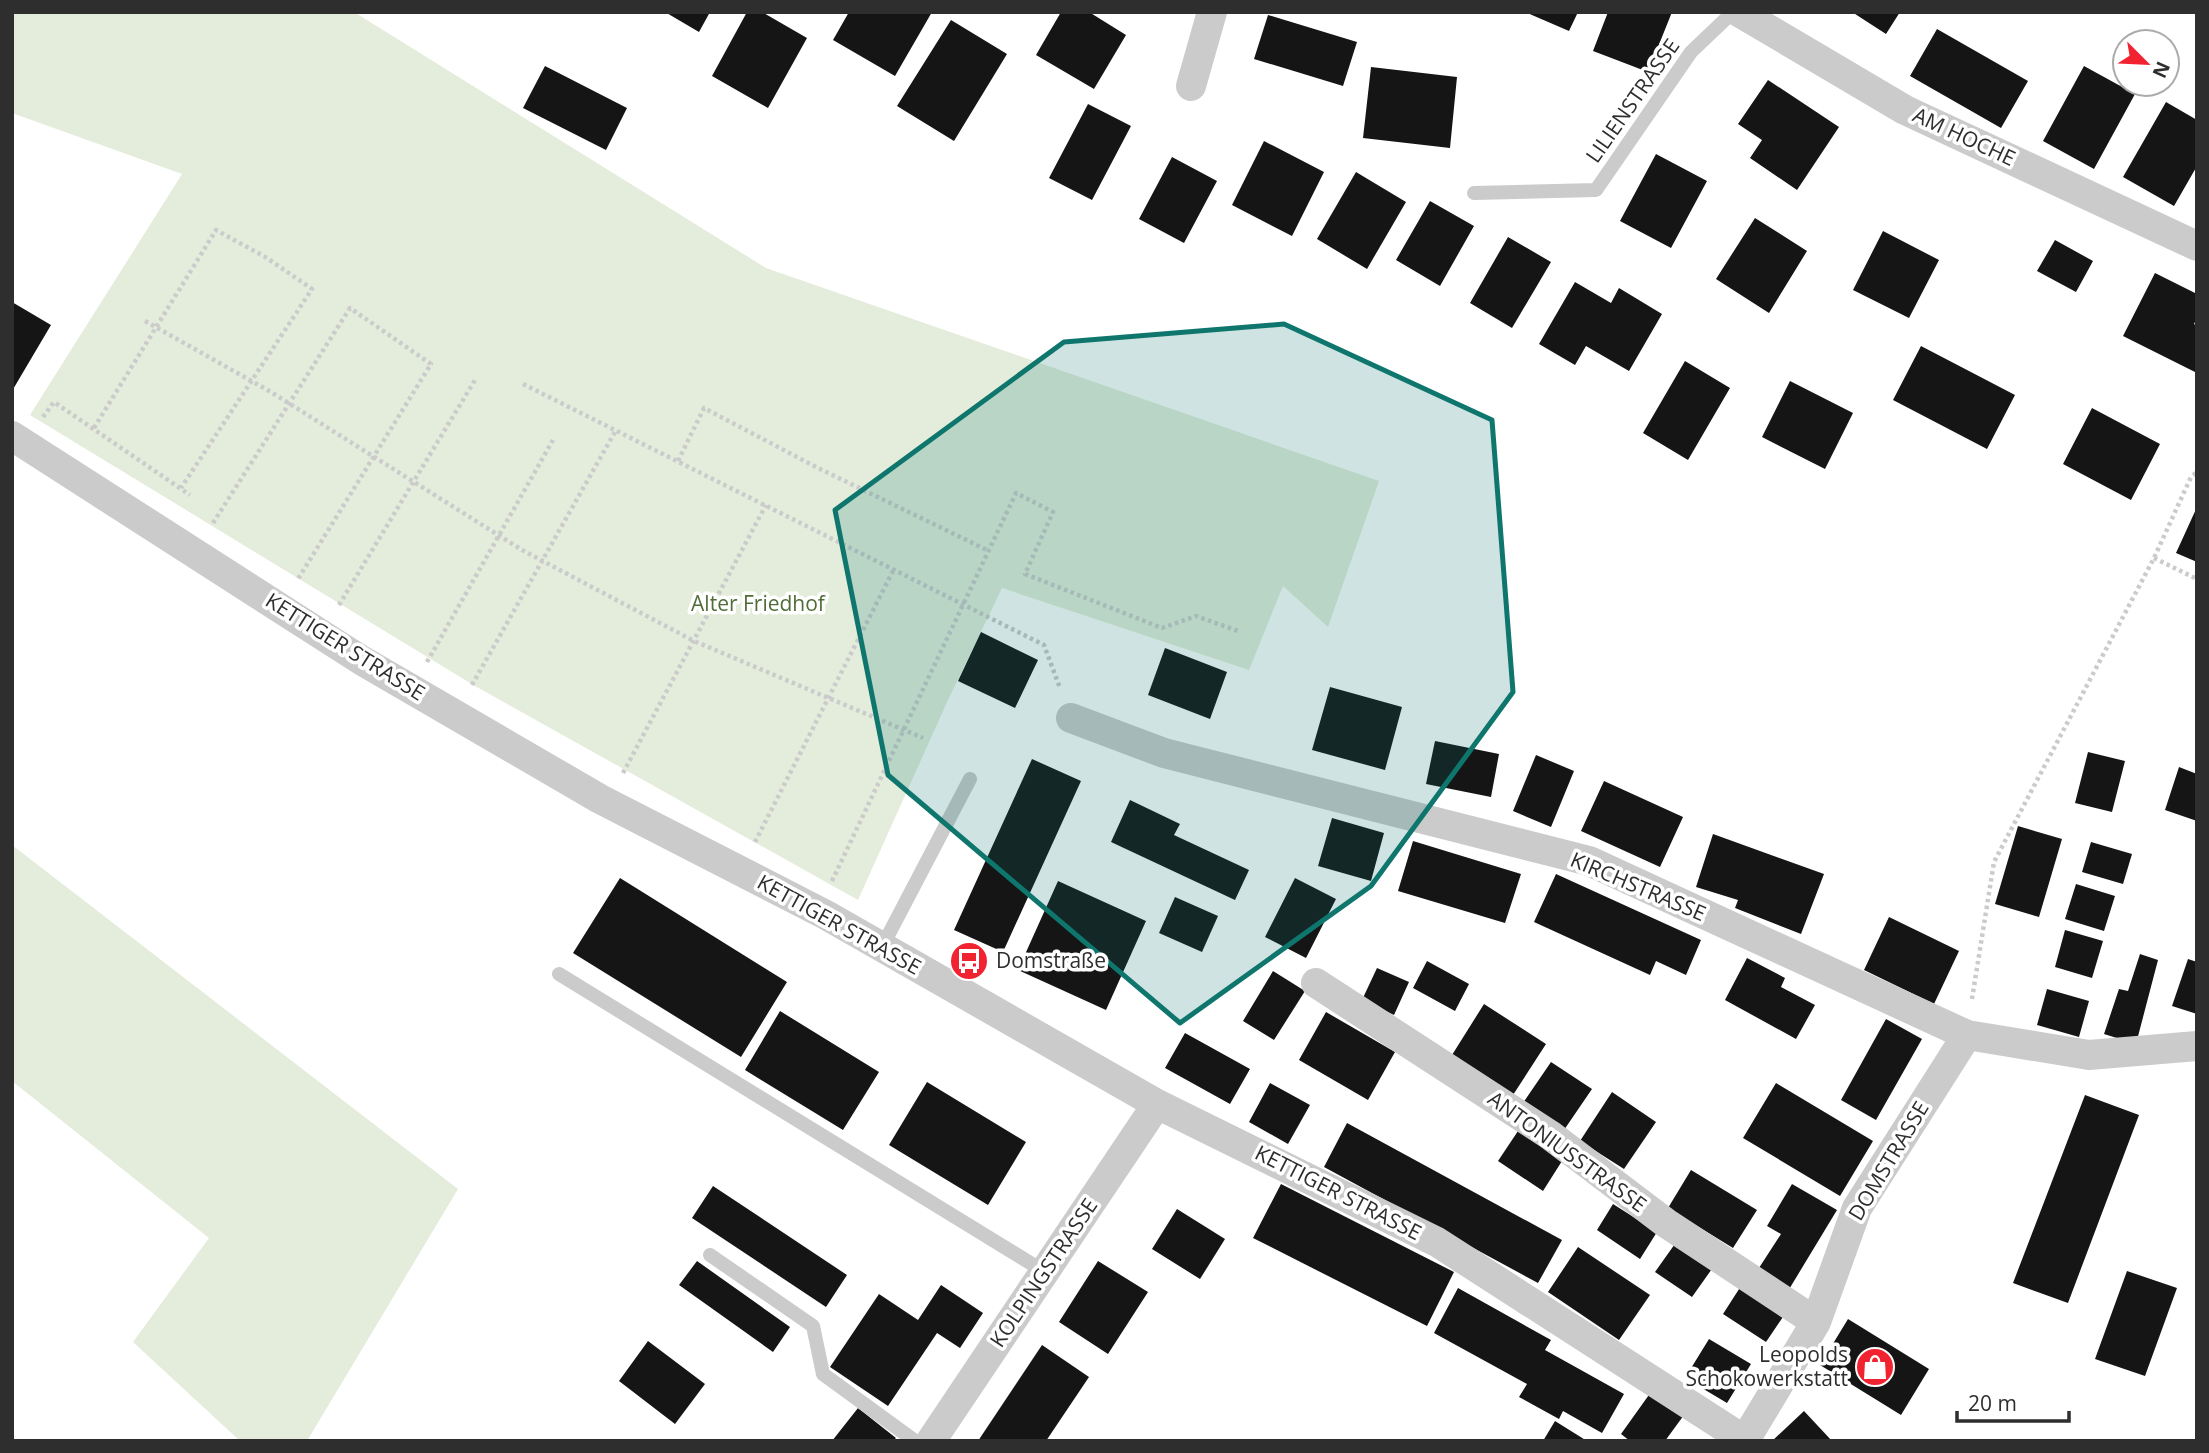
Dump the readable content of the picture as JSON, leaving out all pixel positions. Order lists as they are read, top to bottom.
{
  "streets": {
    "street": [
      "AM HOCHE",
      "KETTIGER STRASSE",
      "KIRCHSTRASSE",
      "ANTONIUSSTRASSE",
      "DOMSTRASSE",
      "KOLPINGSTRASSE"
    ],
    "lane": ["LILIENSTRASSE"]
  },
  "crossings": [
    ["KETTIGER STRASSE", "DOMSTRASSE"],
    ["KETTIGER STRASSE", "KOLPINGSTRASSE"],
    ["KIRCHSTRASSE", "DOMSTRASSE"],
    ["ANTONIUSSTRASSE", "DOMSTRASSE"]
  ],
  "parks": ["Alter Friedhof"],
  "places": {
    "bus stop": ["Domstraße"],
    "shop": ["Leopolds Schokowerkstatt"]
  },
  "scale_bar": "20 m",
  "north": "bottom right"
}
